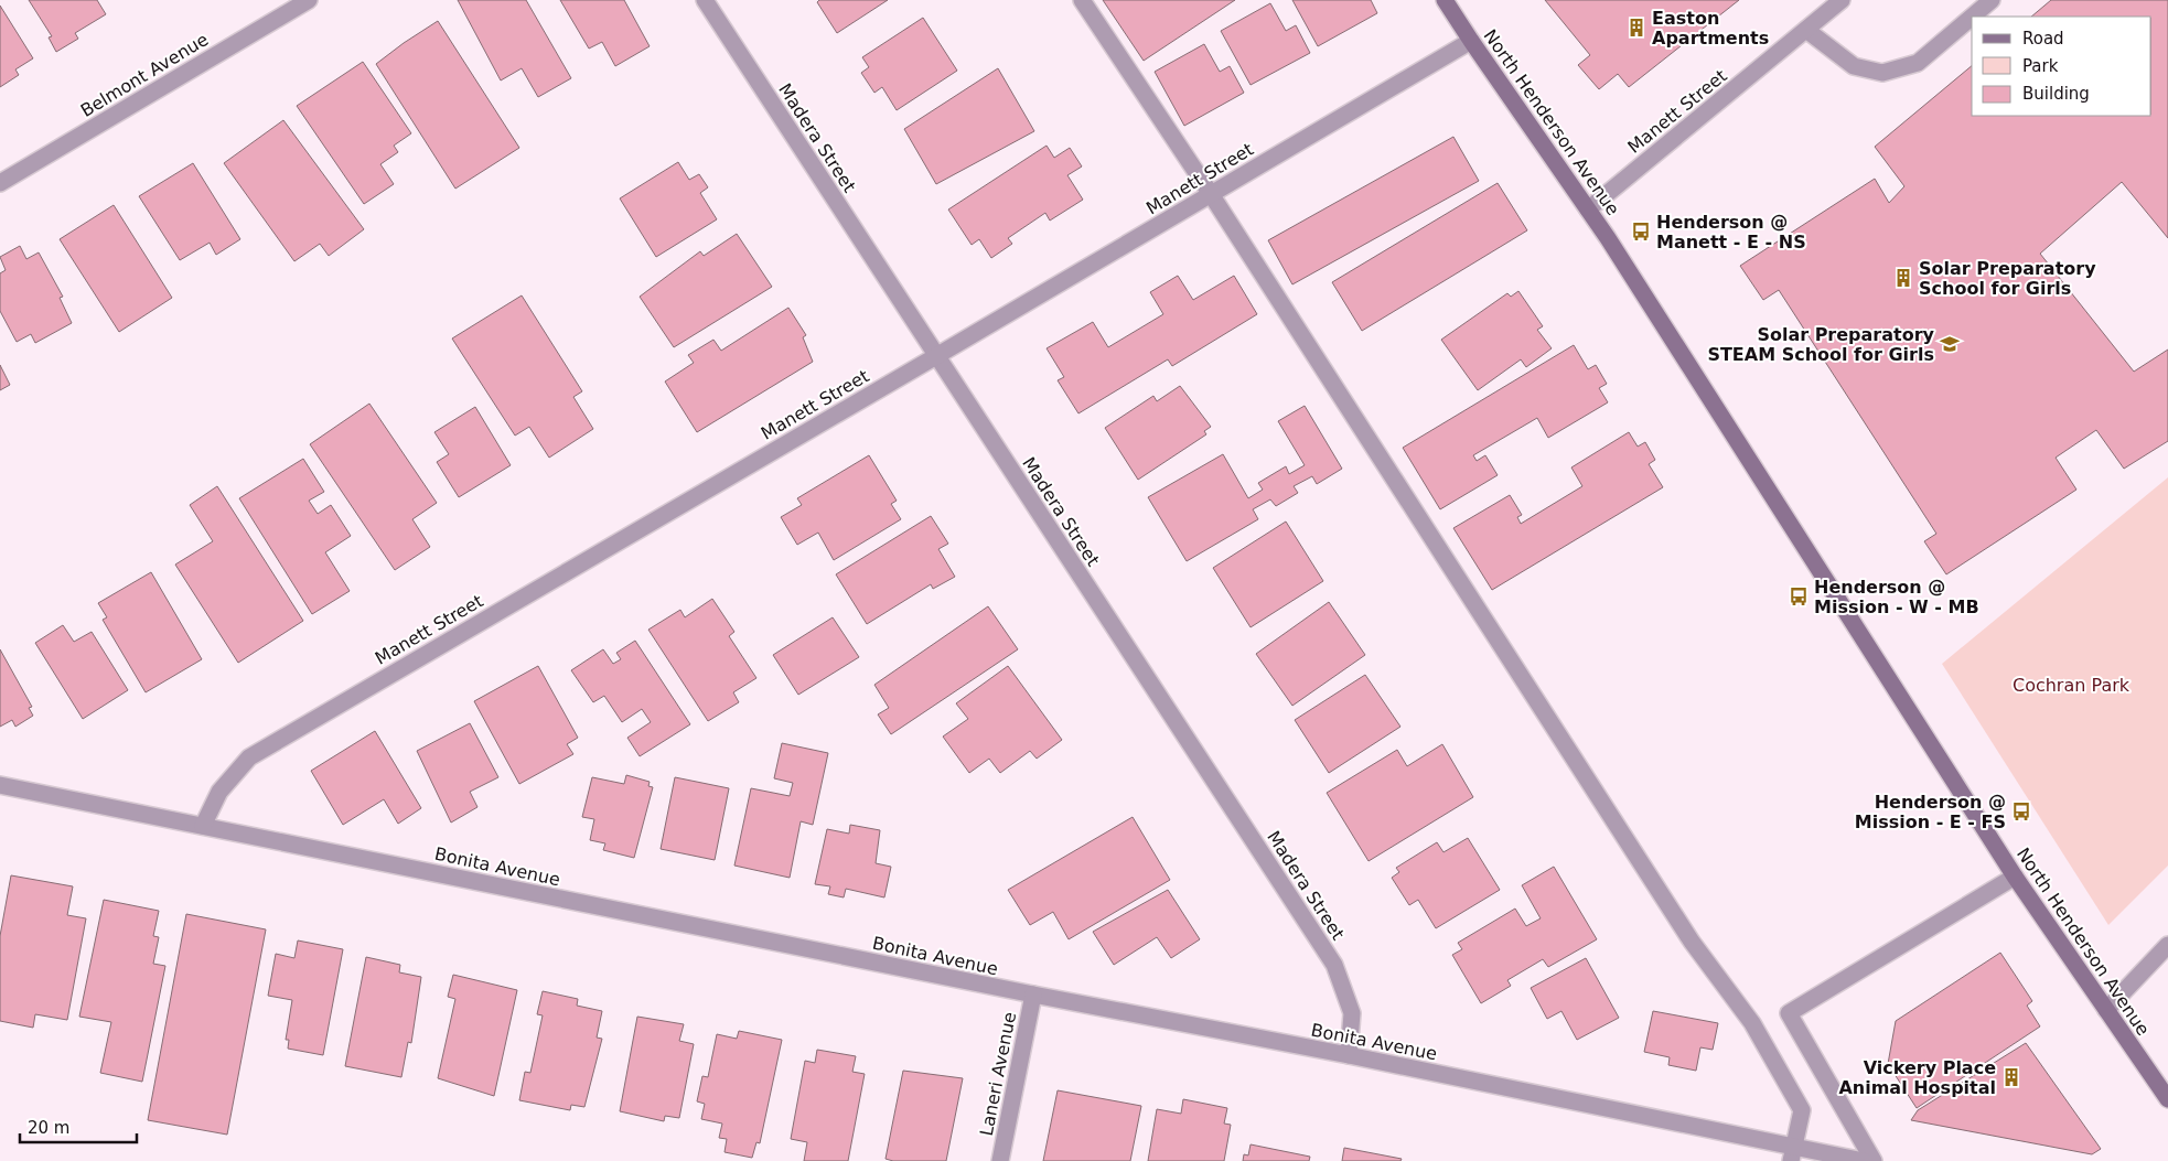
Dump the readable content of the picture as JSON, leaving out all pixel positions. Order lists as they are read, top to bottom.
{
  "streets": {
    "street": [
      "Belmont Avenue",
      "Manett Street",
      "North Henderson Avenue",
      "Madera Street",
      "Bonita Avenue",
      "Laneri Avenue"
    ]
  },
  "crossings": [
    ["Manett Street", "North Henderson Avenue"],
    ["Manett Street", "Madera Street"],
    ["Manett Street", "Bonita Avenue"],
    ["Madera Street", "Bonita Avenue"],
    ["Bonita Avenue", "Laneri Avenue"]
  ],
  "parks": ["Cochran Park"],
  "places": {
    "building": ["Easton Apartments", "Solar Preparatory School for Girls", "Vickery Place Animal Hospital"],
    "bus stop": ["Henderson @ Manett - E - NS", "Henderson @ Mission - W - MB", "Henderson @ Mission - E - FS"],
    "school or university": ["Solar Preparatory STEAM School for Girls"]
  },
  "legend": ["Road", "Park", "Building"],
  "scale_bar": "20 m"
}
